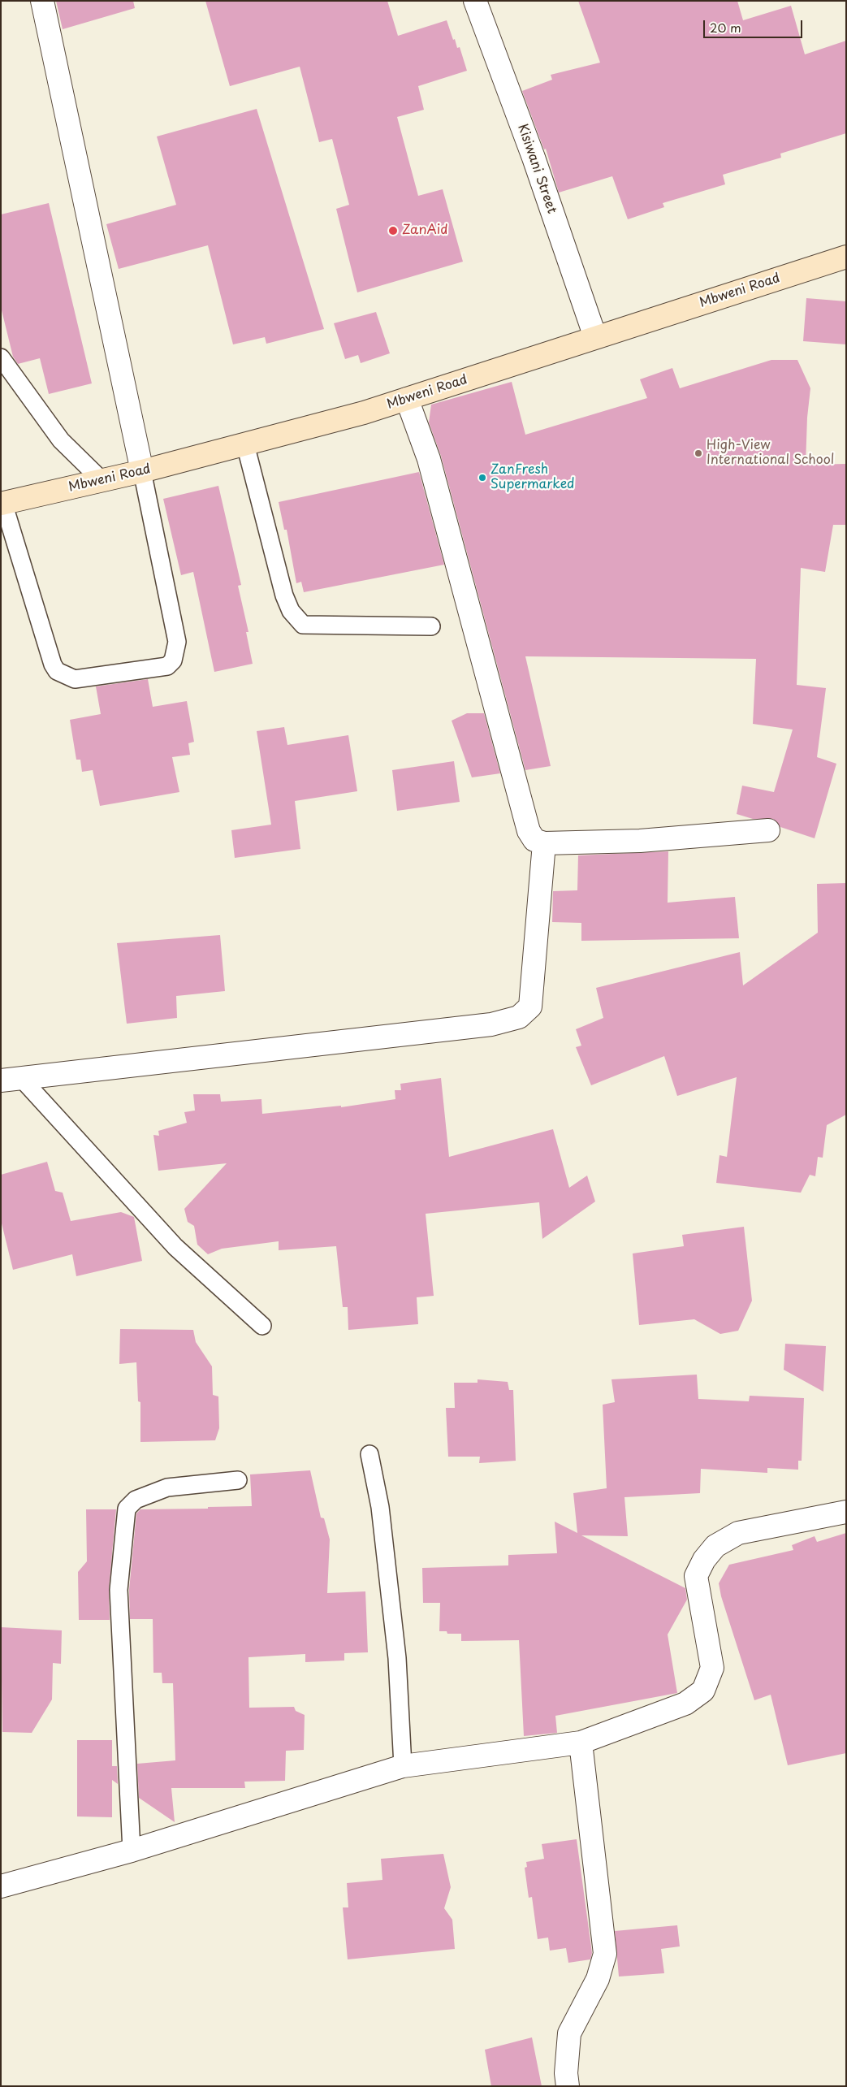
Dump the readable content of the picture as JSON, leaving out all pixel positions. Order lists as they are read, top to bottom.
{
  "streets": {
    "street": ["Kisiwani Street", "Mbweni Road"]
  },
  "crossings": [
    ["Kisiwani Street", "Mbweni Road"]
  ],
  "places": ["ZanAid", "High-View International School", "ZanFresh Supermarked"],
  "scale_bar": "20 m"
}
